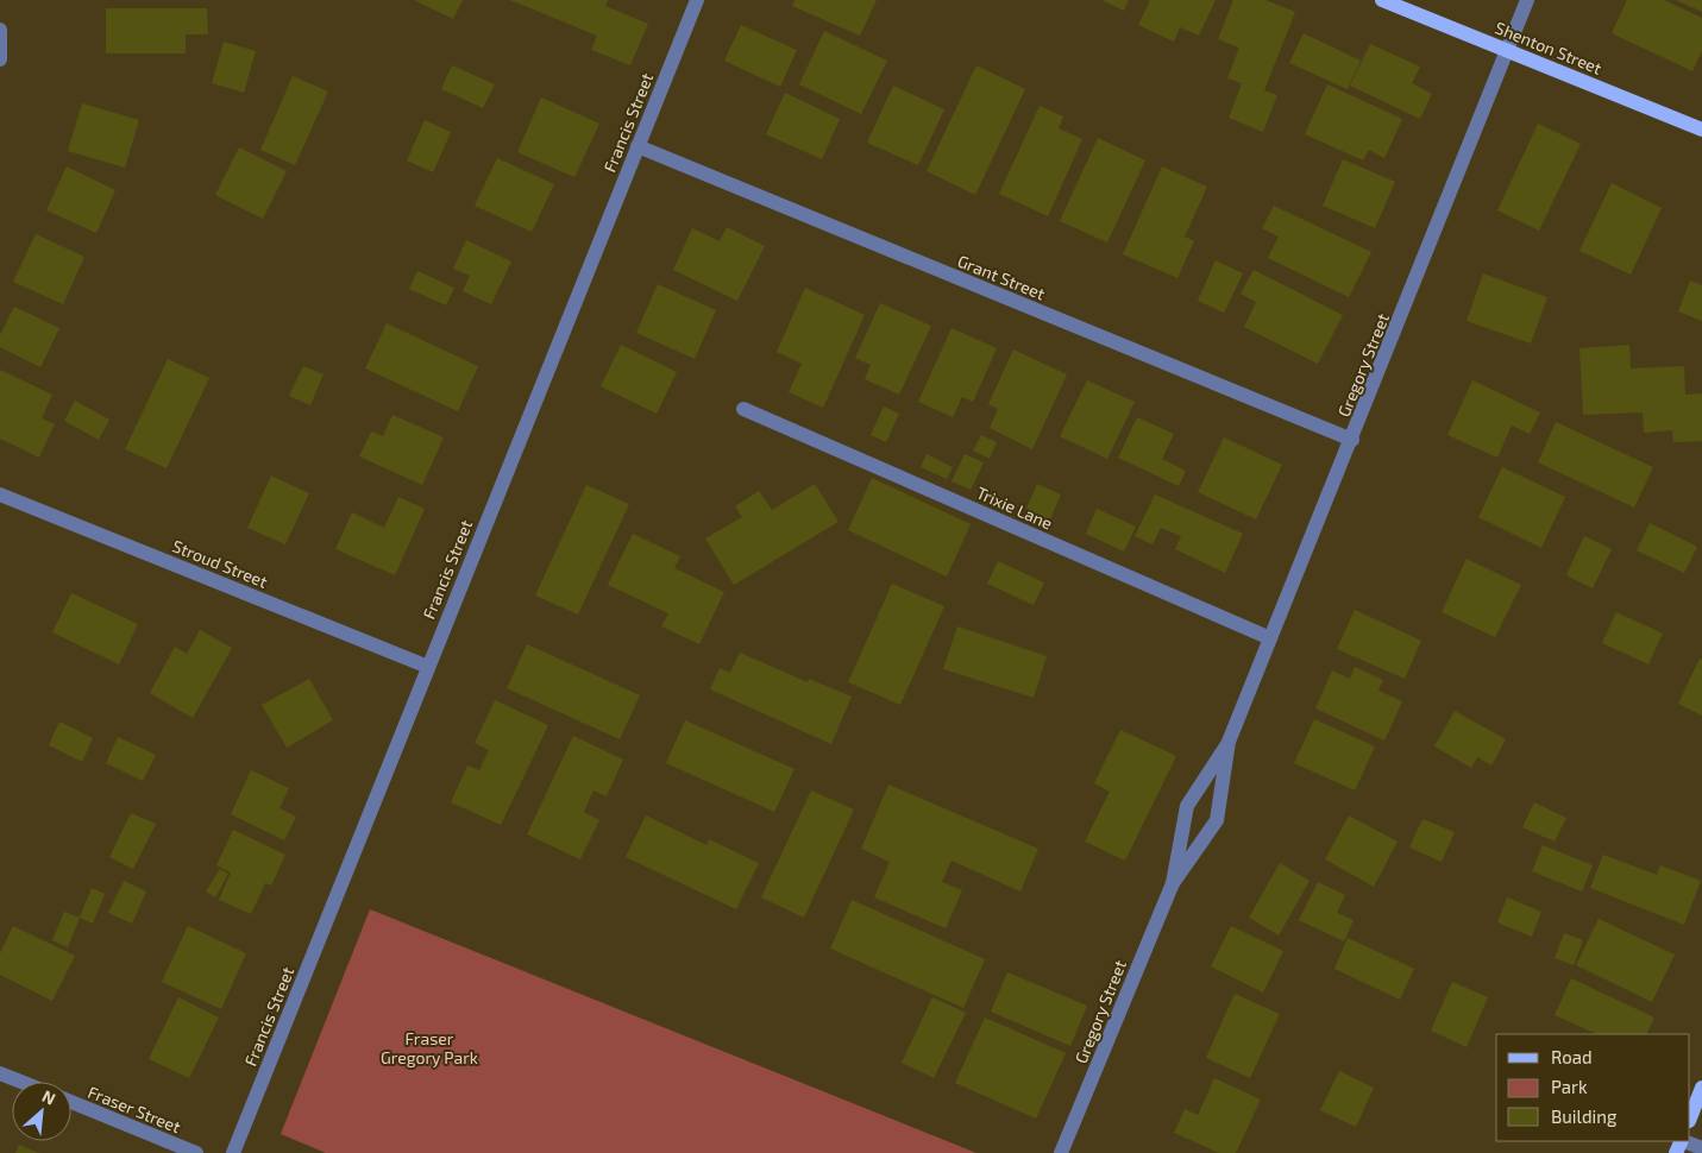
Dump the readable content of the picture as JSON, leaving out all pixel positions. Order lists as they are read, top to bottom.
{
  "streets": {
    "main road": ["Shenton Street"],
    "street": [
      "Francis Street",
      "Grant Street",
      "Gregory Street",
      "Trixie Lane",
      "Stroud Street",
      "Fraser Street"
    ]
  },
  "crossings": [
    ["Shenton Street", "Gregory Street"],
    ["Francis Street", "Grant Street"],
    ["Francis Street", "Stroud Street"],
    ["Grant Street", "Gregory Street"],
    ["Gregory Street", "Trixie Lane"]
  ],
  "parks": ["Fraser Gregory Park"],
  "legend": ["Road", "Park", "Building"],
  "north": "top right"
}
